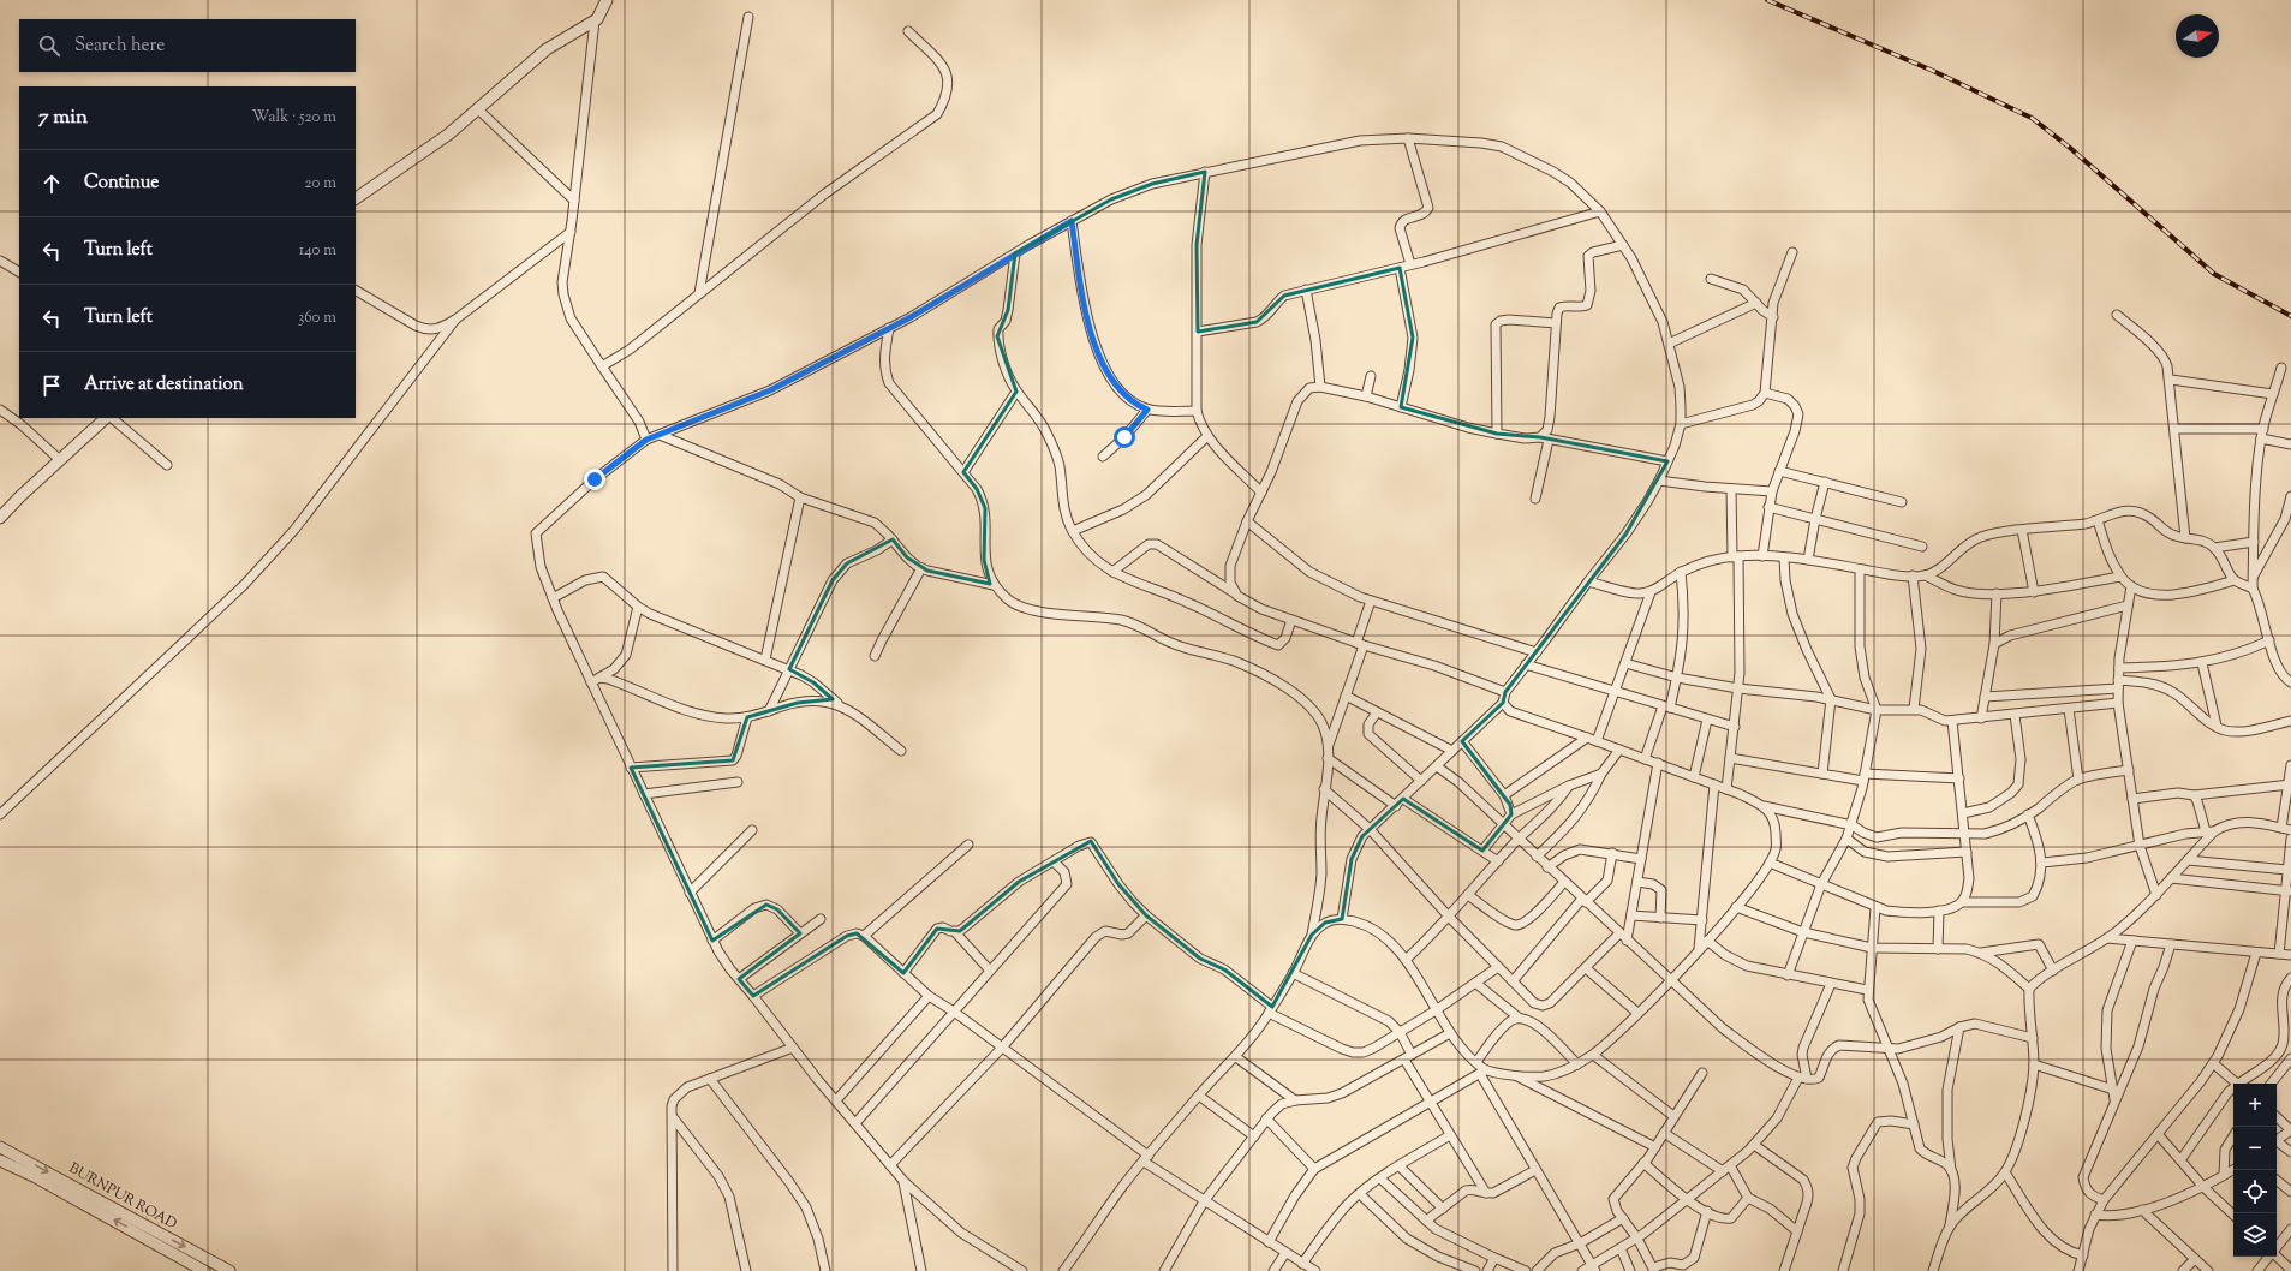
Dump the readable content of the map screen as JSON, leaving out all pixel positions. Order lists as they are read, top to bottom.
{
  "streets": {
    "street": ["BURNPUR ROAD"]
  },
  "north": "right",
  "page": {
    "search": "Search here",
    "heading": ["7 min", "Walk · 520 m"],
    "list": [
      ["Continue", "20 m"],
      ["Turn left", "140 m"],
      ["Turn left", "360 m"],
      "Arrive at destination"
    ],
    "map_buttons": ["+", "−"]
  }
}
